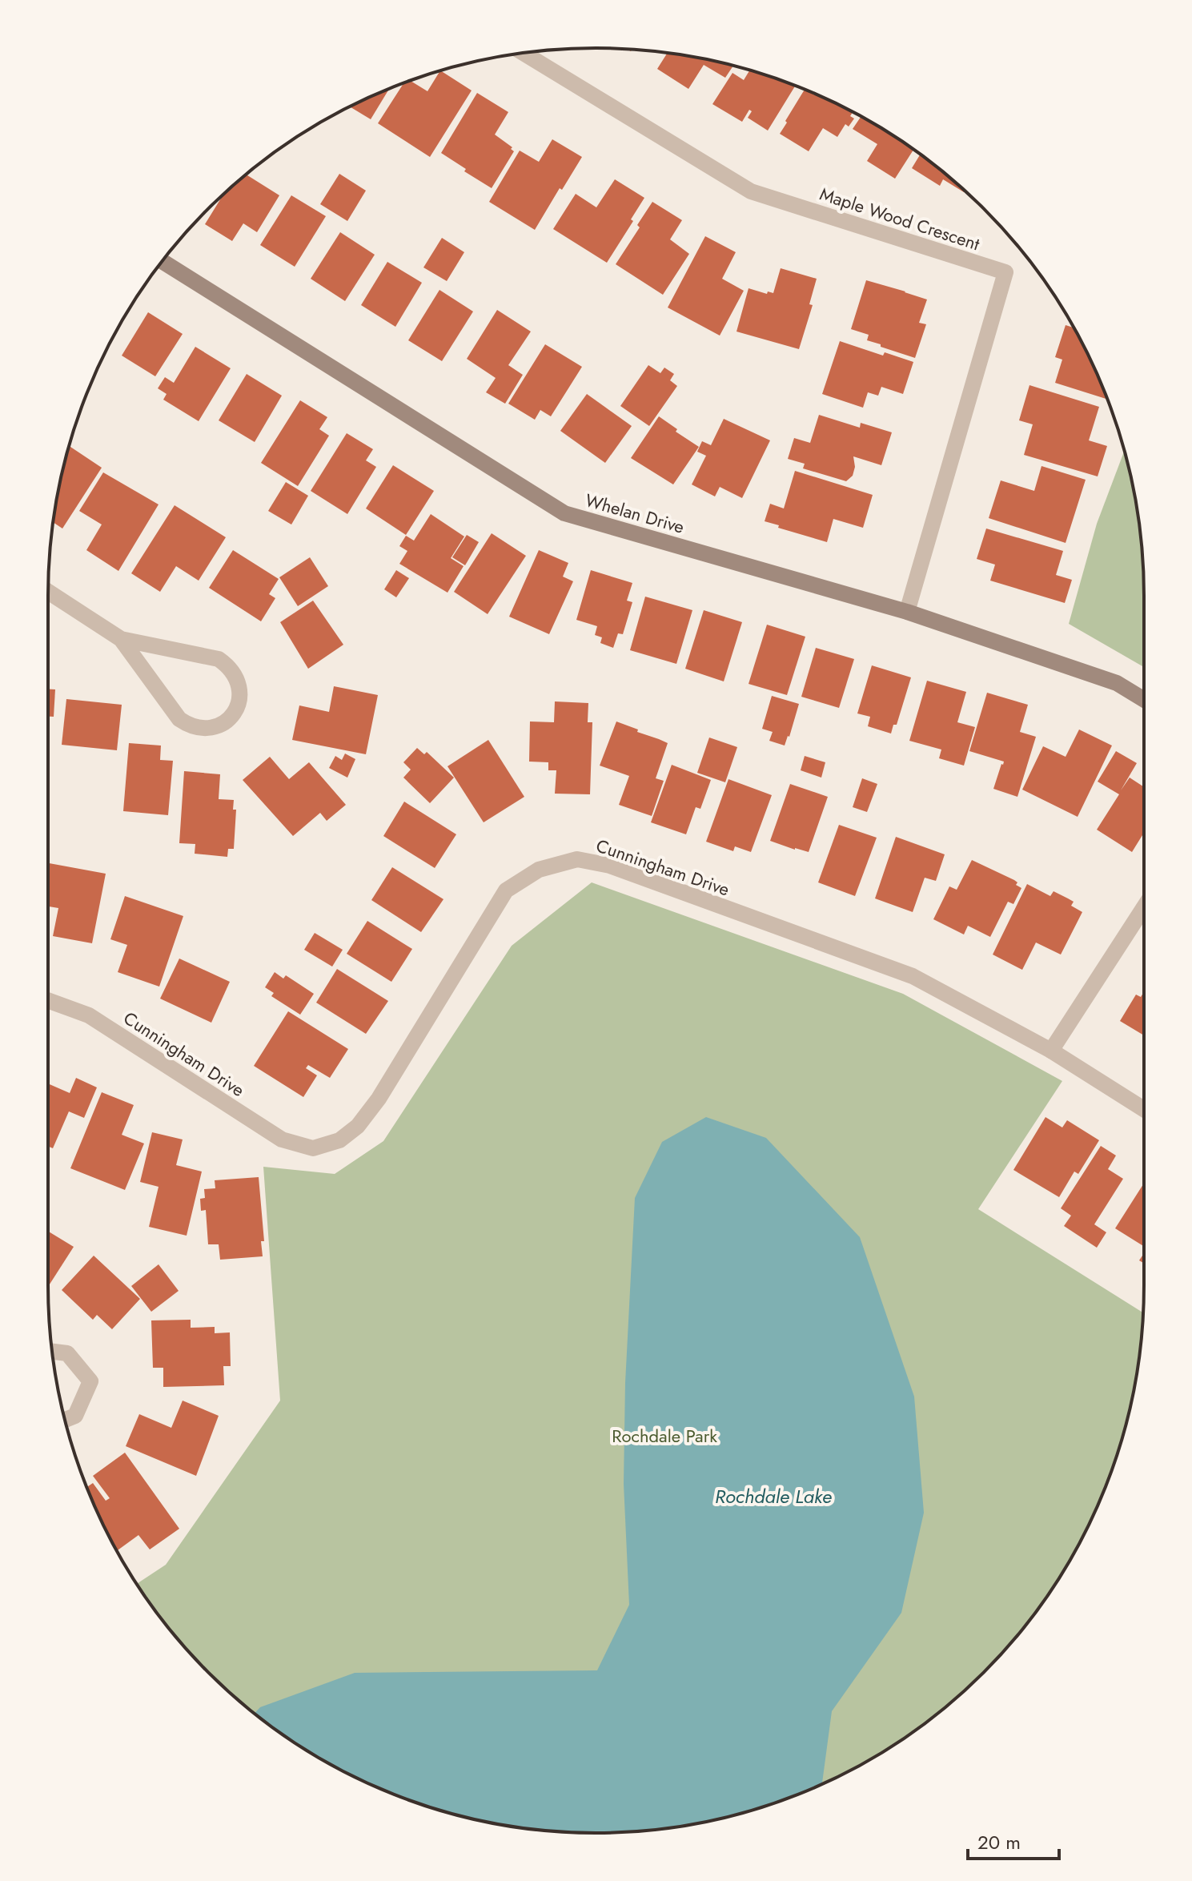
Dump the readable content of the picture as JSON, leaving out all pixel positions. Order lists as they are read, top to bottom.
{
  "streets": {
    "street": ["Maple Wood Crescent", "Whelan Drive", "Cunningham Drive"]
  },
  "crossings": [
    ["Maple Wood Crescent", "Whelan Drive"]
  ],
  "water": ["Rochdale Lake"],
  "parks": ["Rochdale Park"],
  "scale_bar": "20 m"
}
